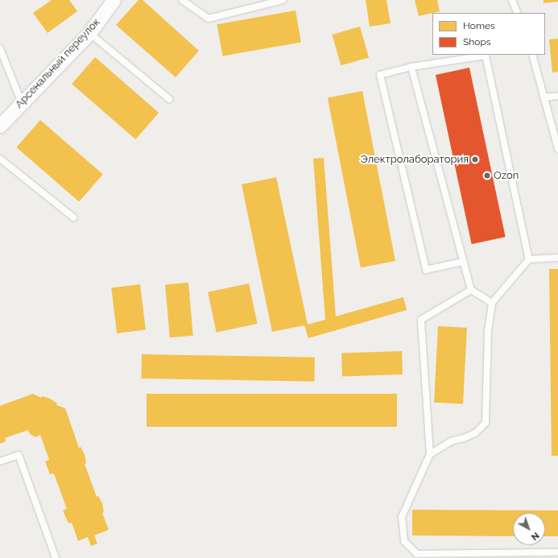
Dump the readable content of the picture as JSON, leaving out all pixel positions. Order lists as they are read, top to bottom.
{
  "streets": {
    "street": ["Арсенальный переулок"]
  },
  "places": ["Электролаборатория", "Ozon"],
  "legend": ["Homes", "Shops"],
  "north": "bottom right"
}
